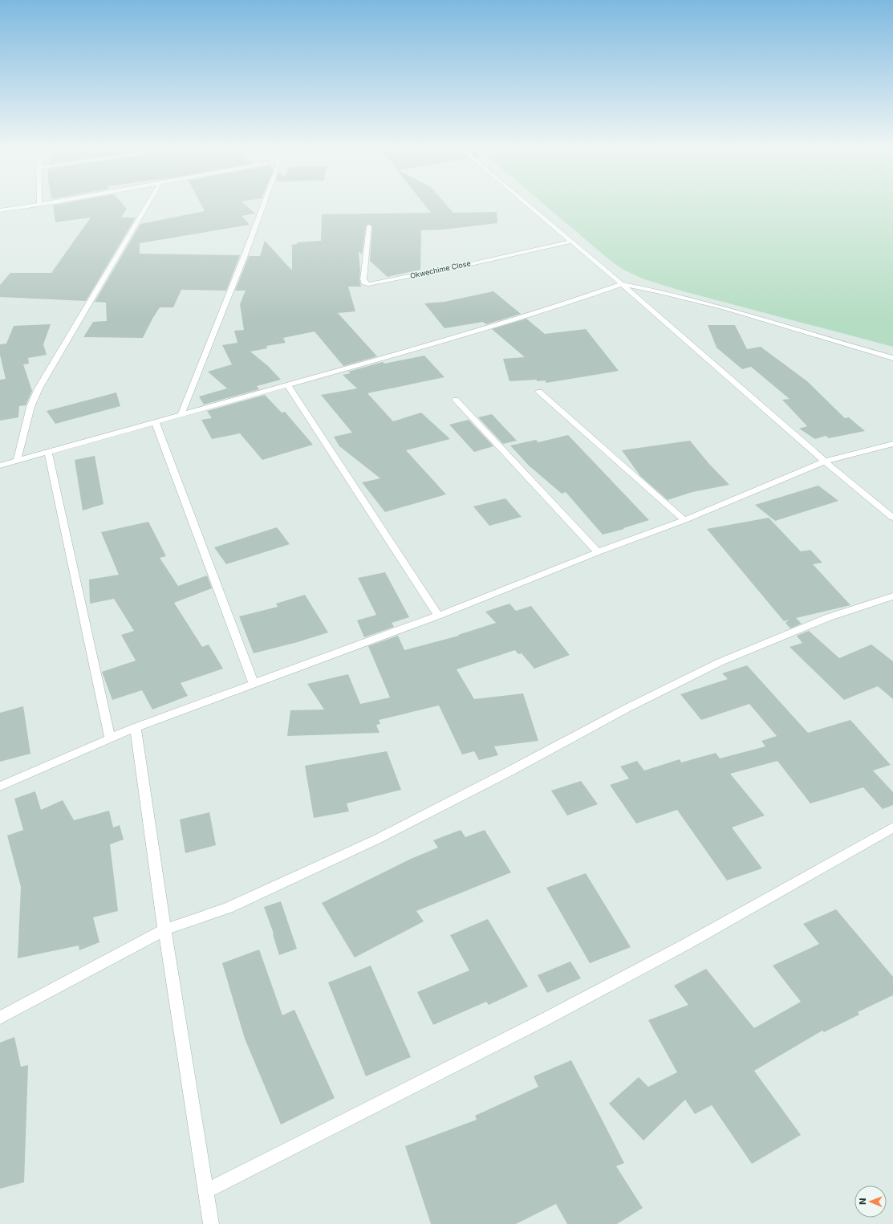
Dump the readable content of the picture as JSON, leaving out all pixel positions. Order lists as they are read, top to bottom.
{
  "streets": {
    "street": ["Okwechime Close"]
  },
  "north": "left"
}
